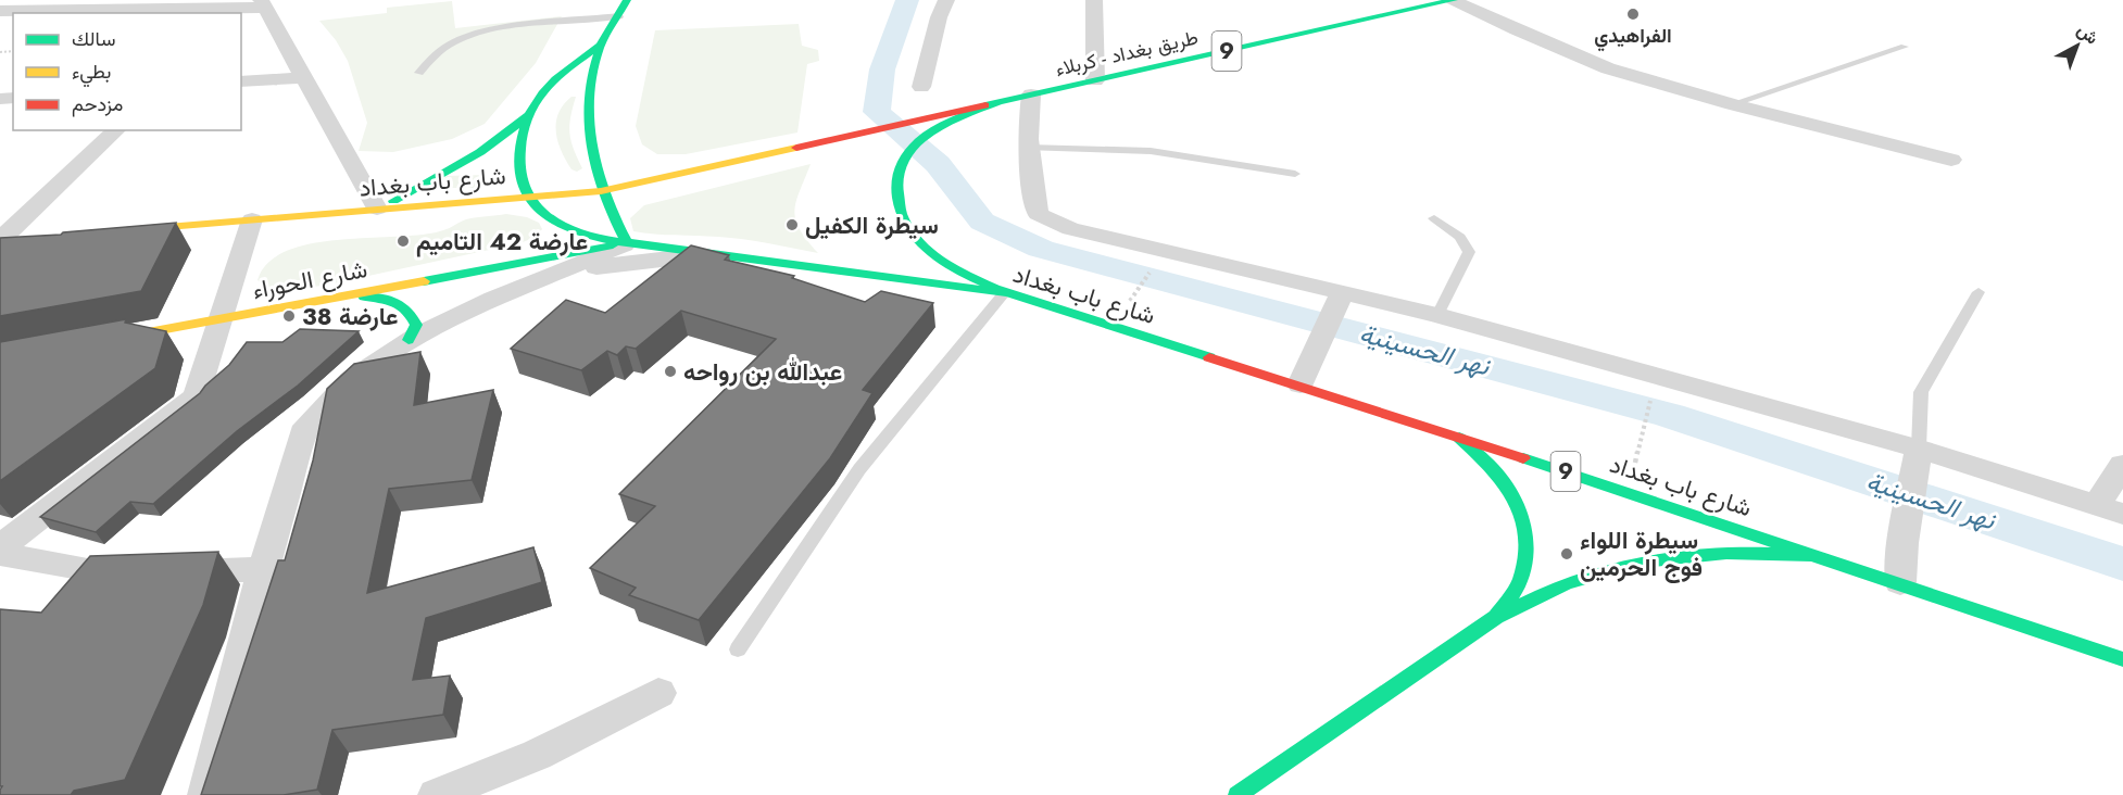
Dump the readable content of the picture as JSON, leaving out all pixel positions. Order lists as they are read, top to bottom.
{
  "streets": {
    "main road": [
      "9",
      "طريق بغداد - كربلاء",
      "شارع باب بغداد",
      "شارع الحوراء"
    ]
  },
  "crossings": [
    ["9", "طريق بغداد - كربلاء"],
    ["9", "شارع باب بغداد"],
    ["شارع باب بغداد", "شارع الحوراء"]
  ],
  "water": ["نهر الحسينية"],
  "places": [
    "الفراهيدي",
    "سيطرة الكفيل",
    "عارضة 42 التاميم",
    "عارضة 38",
    "عبدالله بن رواحه",
    "سيطرة اللواء فوج الحرمين"
  ],
  "legend": ["سالك", "بطيء", "مزدحم"],
  "north": "top right"
}
